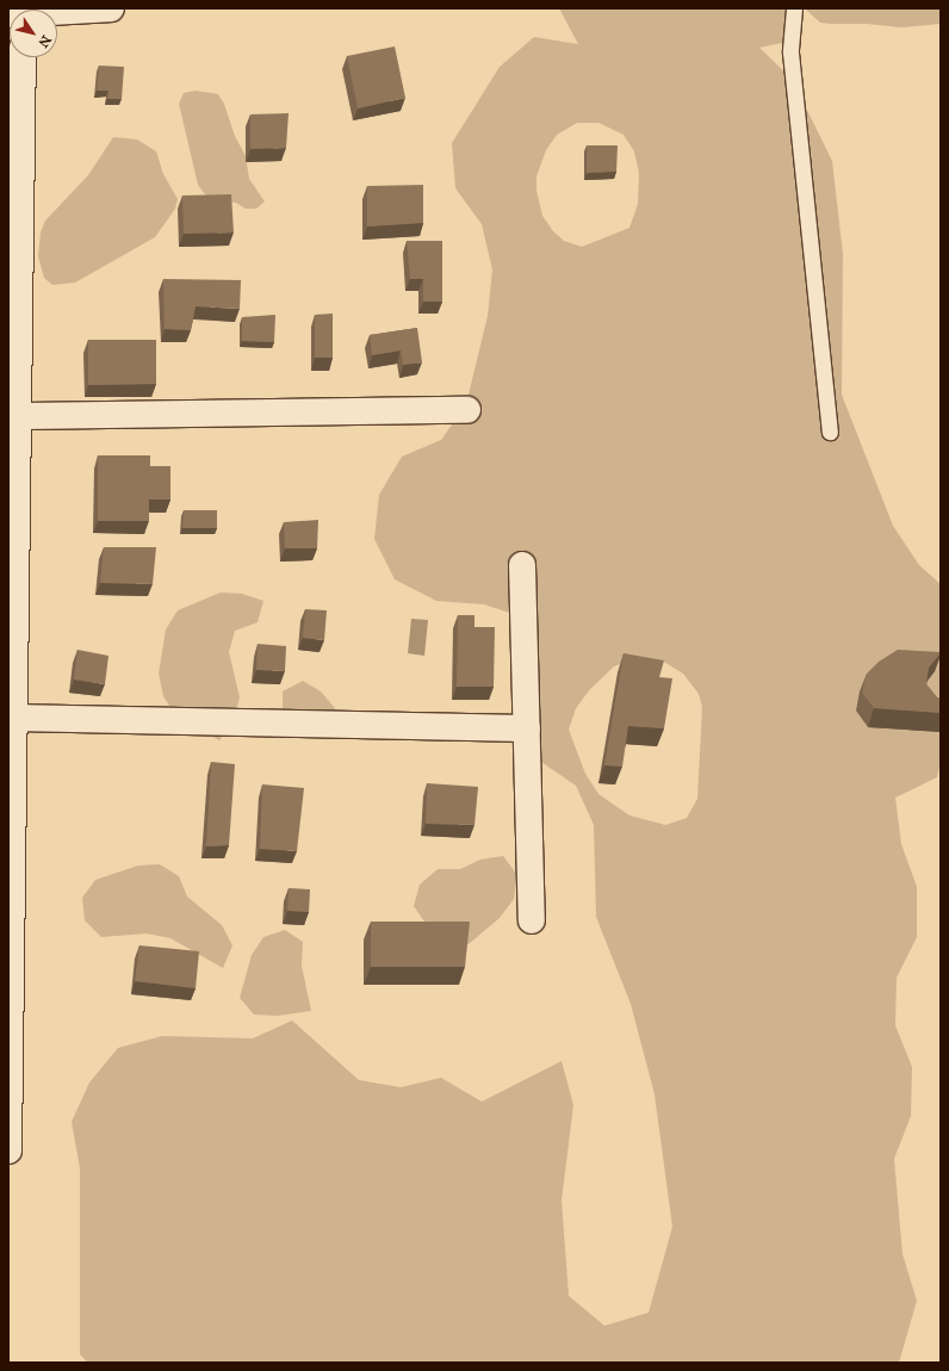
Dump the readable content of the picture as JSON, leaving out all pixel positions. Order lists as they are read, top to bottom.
{
  "north": "bottom right"
}
